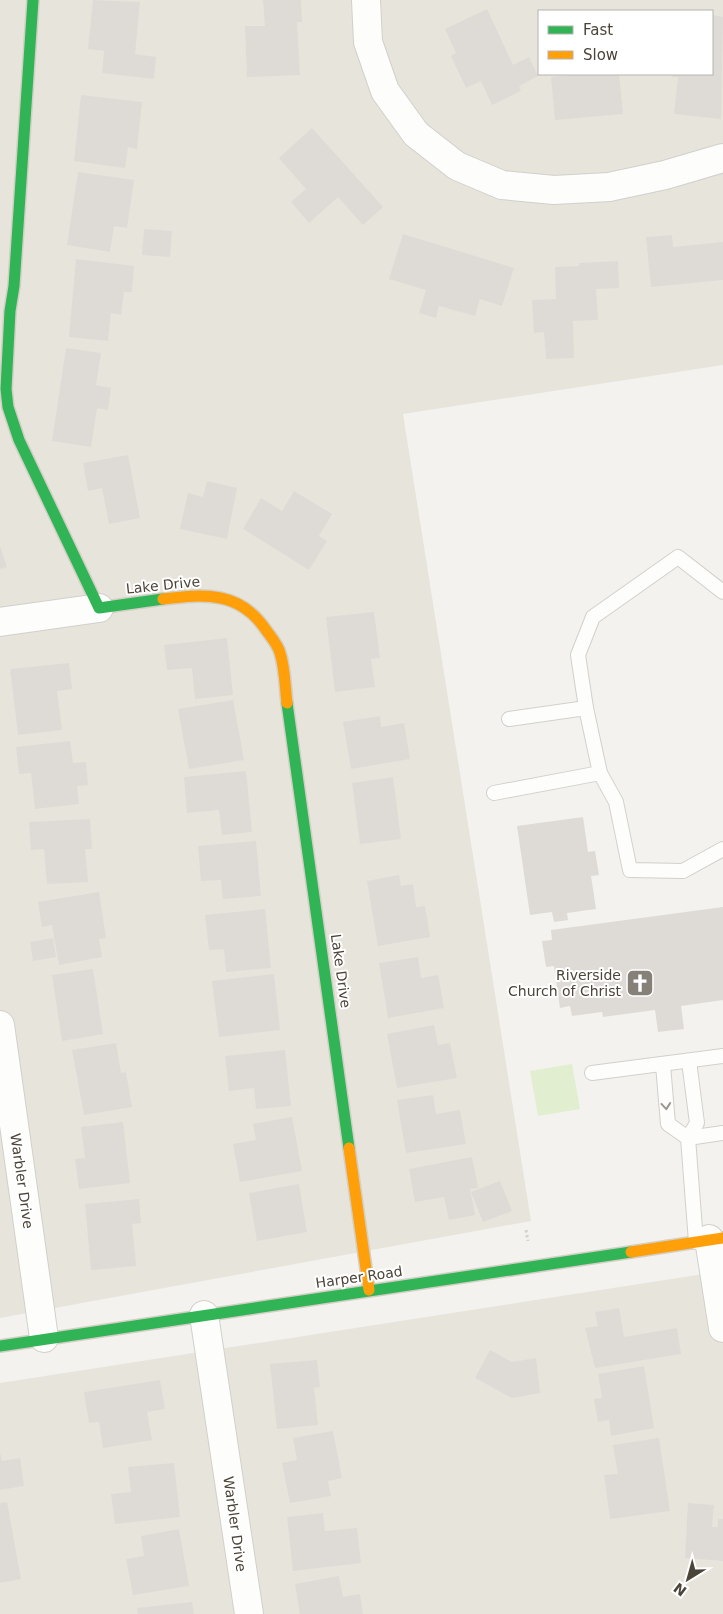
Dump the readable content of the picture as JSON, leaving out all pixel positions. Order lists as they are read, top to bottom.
{
  "streets": {
    "street": ["Lake Drive", "Warbler Drive", "Harper Road"]
  },
  "crossings": [
    ["Lake Drive", "Harper Road"],
    ["Warbler Drive", "Harper Road"]
  ],
  "places": {
    "church": ["Riverside Church of Christ"]
  },
  "legend": ["Fast", "Slow"],
  "north": "bottom left"
}
